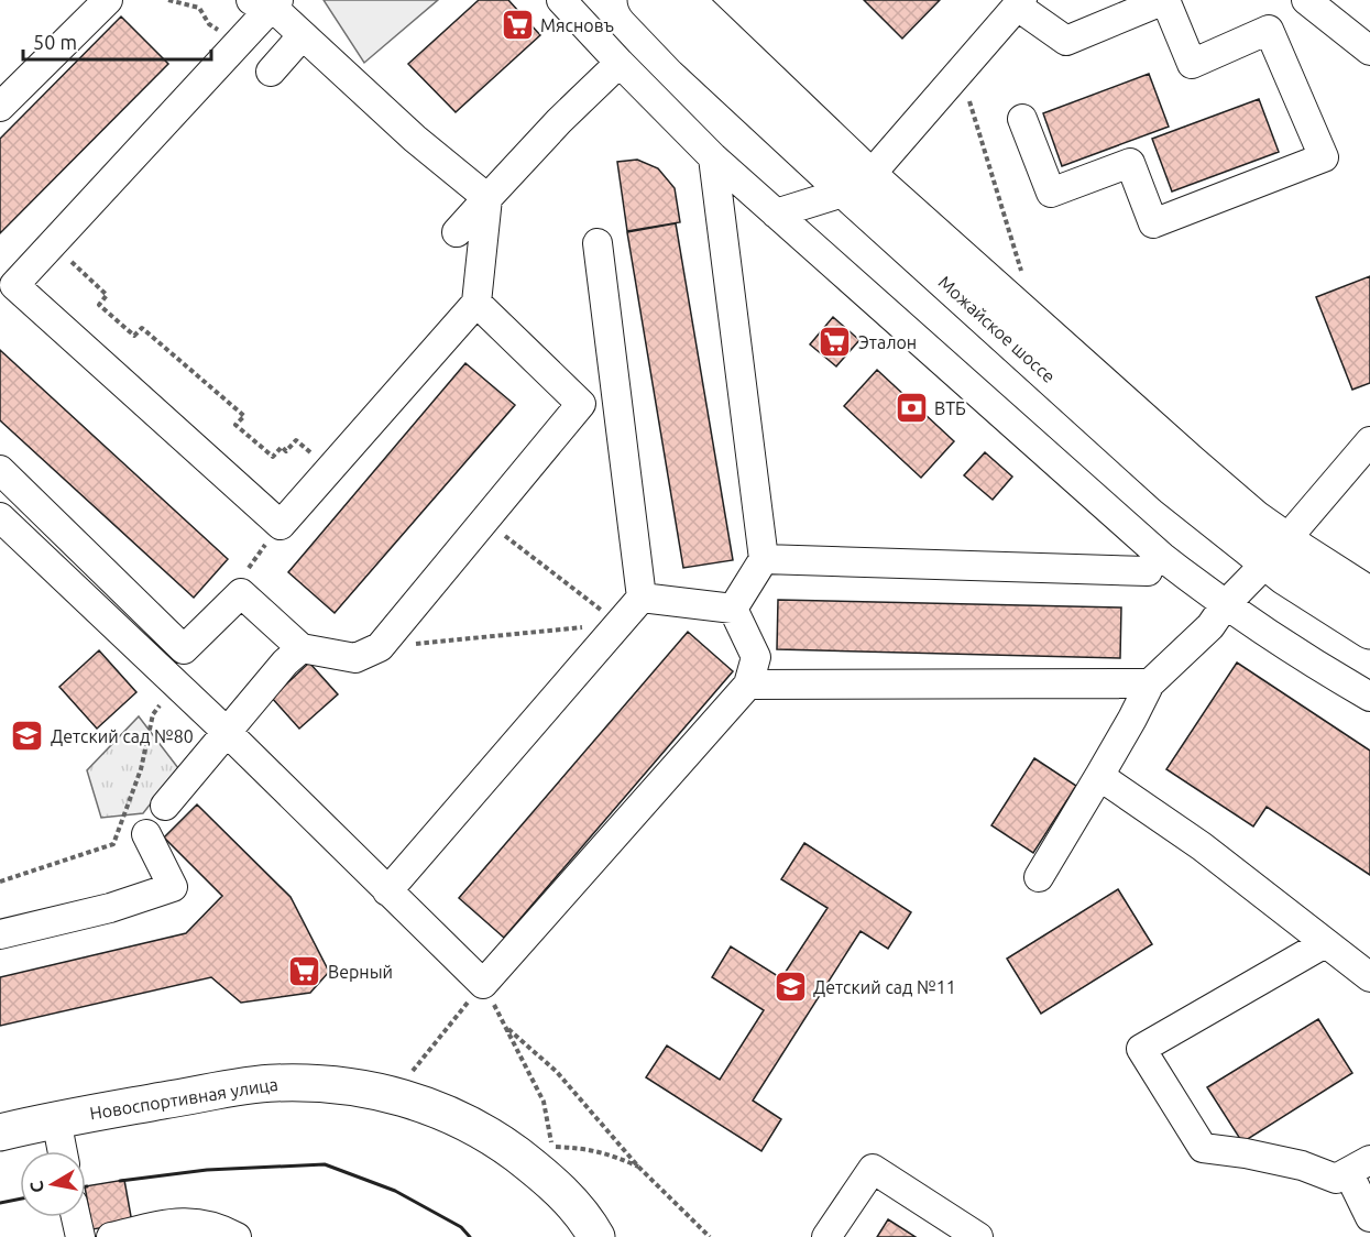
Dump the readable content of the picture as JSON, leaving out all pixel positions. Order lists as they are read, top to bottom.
{
  "streets": {
    "main road": ["Можайское шоссе", "Новоспортивная улица"]
  },
  "places": {
    "supermarket": ["Мясновъ", "Эталон", "Верный"],
    "bank": ["ВТБ"],
    "school or university": ["Детский сад №80", "Детский сад №11"]
  },
  "scale_bar": "50 m",
  "north": "left"
}
